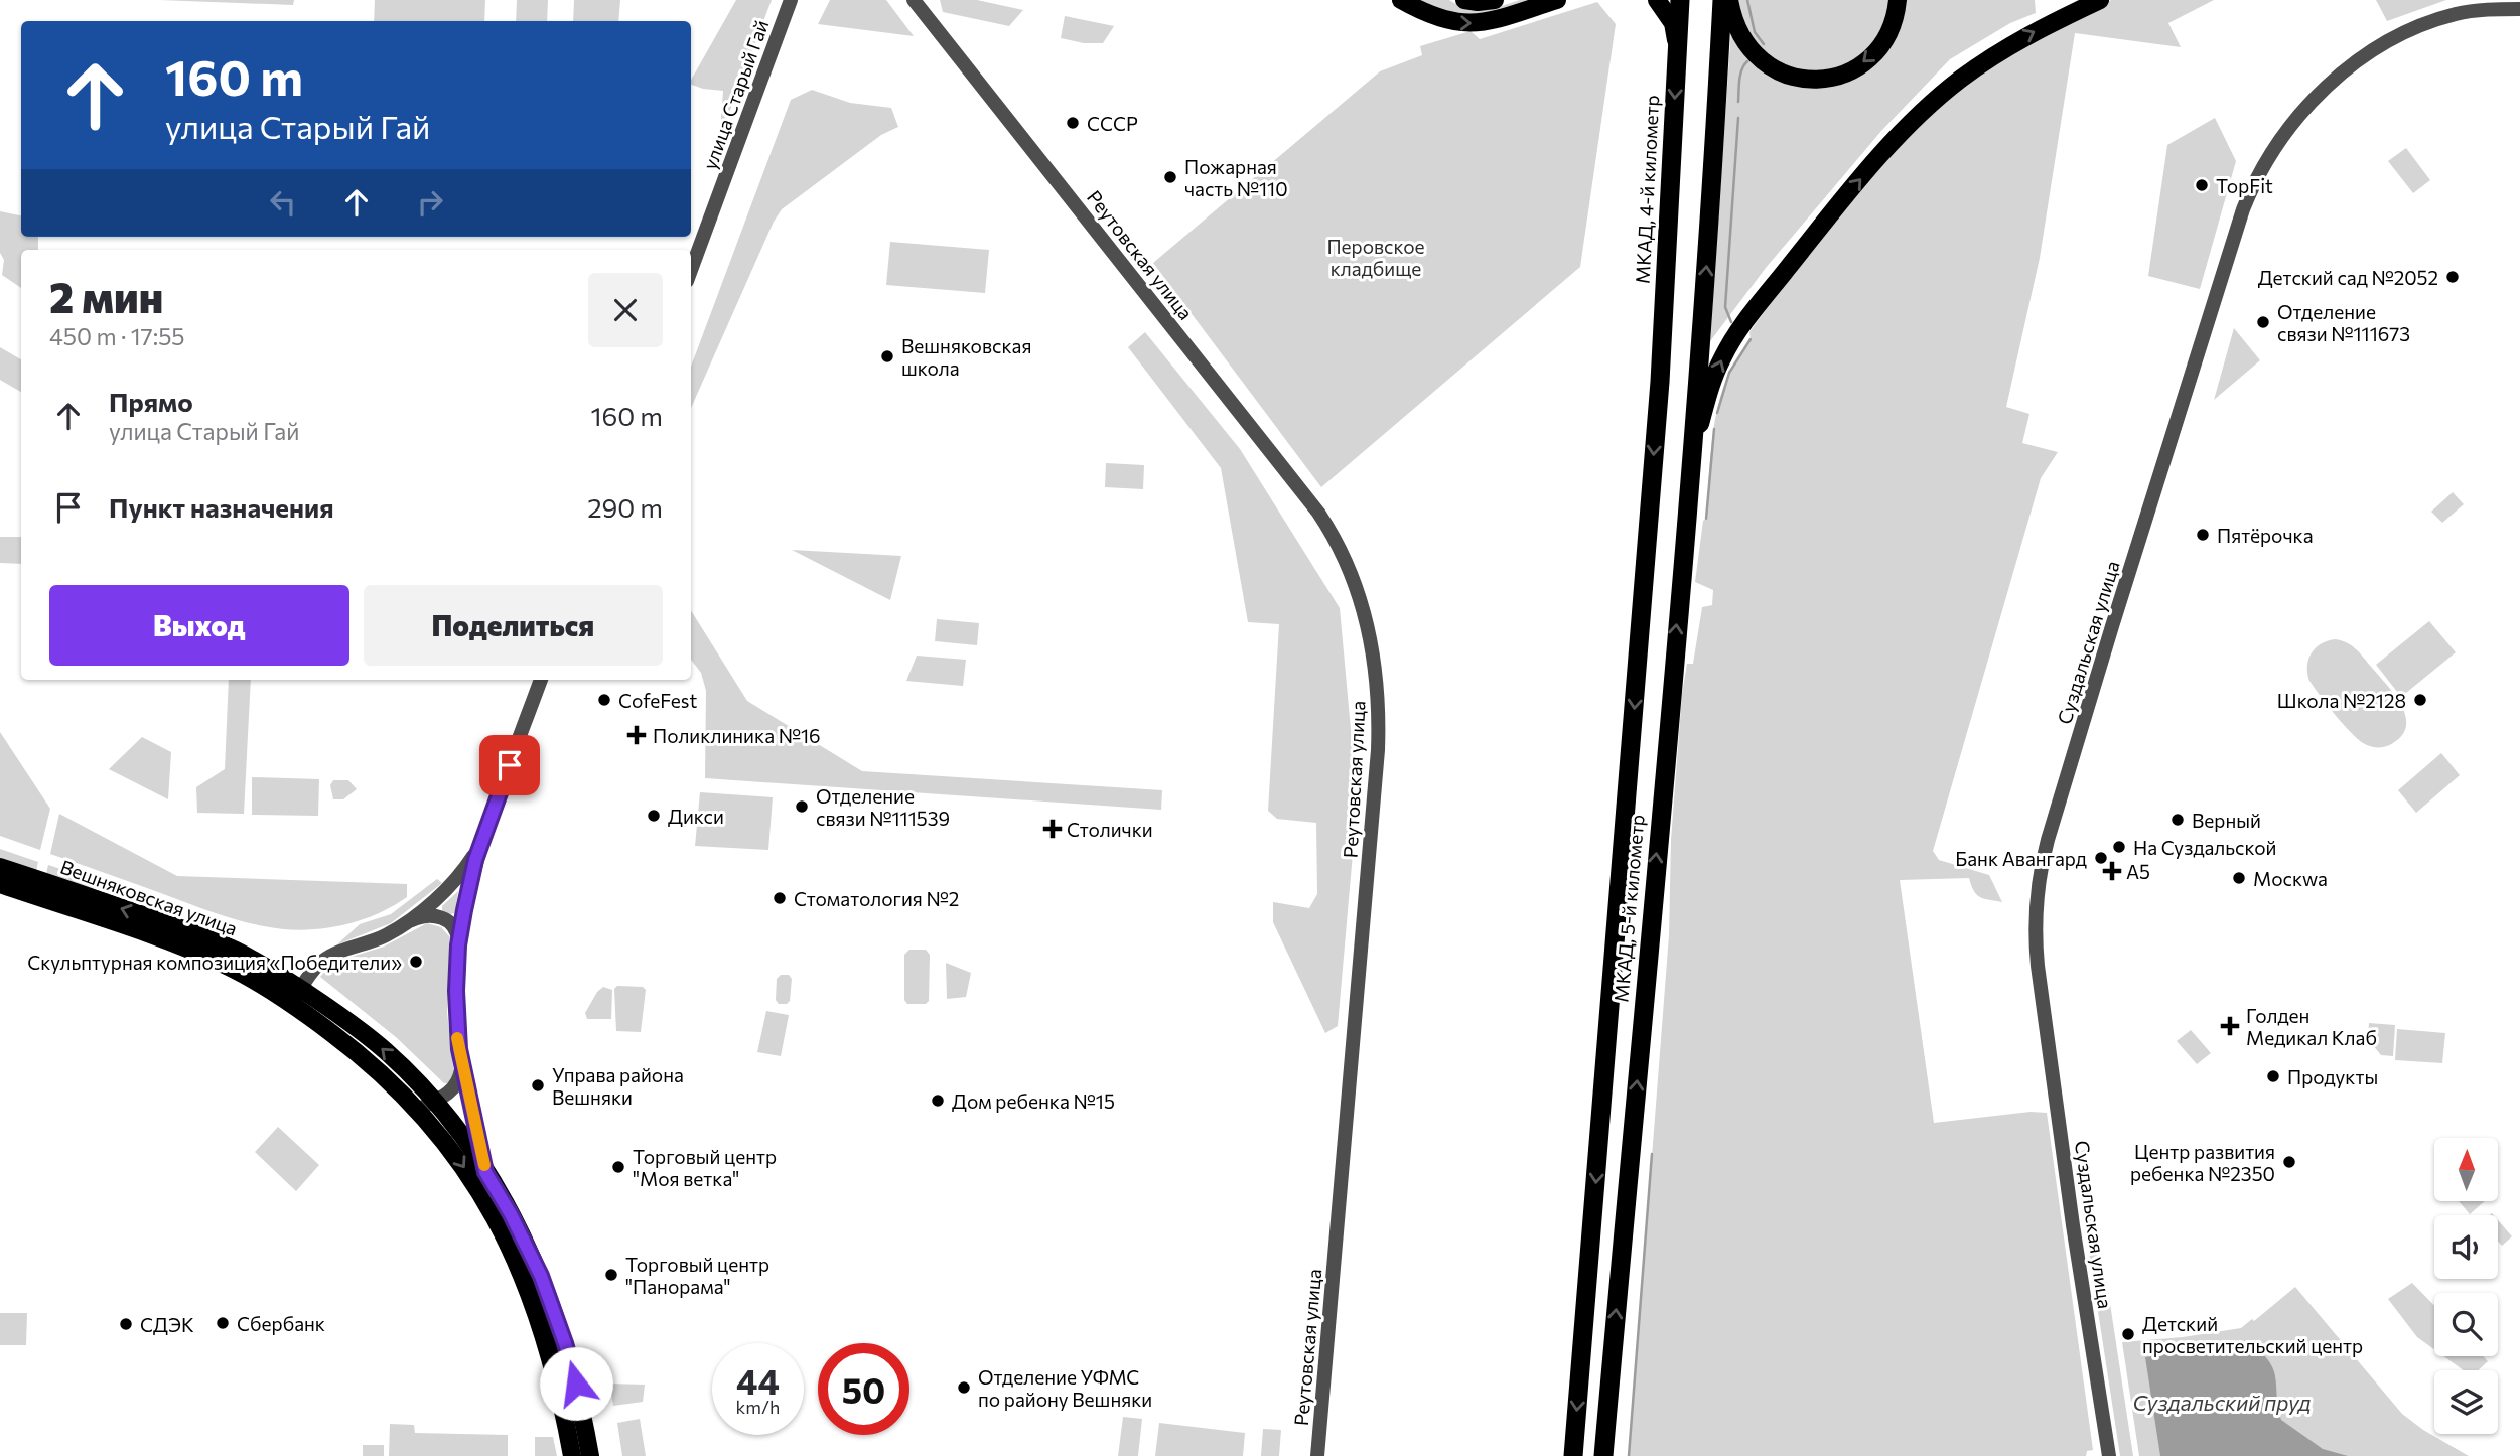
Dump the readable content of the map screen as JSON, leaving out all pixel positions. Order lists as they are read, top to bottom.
{
  "streets": {
    "highway": ["МКАД, 4-й километр", "МКАД, 5-й километр"],
    "main road": ["Вешняковская улица"],
    "street": ["улица Старый Гай", "Реутовская улица", "Суздальская улица"]
  },
  "crossings": [
    ["МКАД, 4-й километр", "МКАД, 5-й километр"]
  ],
  "one_way": ["МКАД, 4-й километр"],
  "water": ["Суздальский пруд"],
  "parks": ["Перовское кладбище"],
  "places": {
    "other": [
      "СССР",
      "Пожарная часть №110",
      "TopFit",
      "Детский сад №2052",
      "Отделение связи №111673",
      "Вешняковская школа",
      "Пятёрочка",
      "CofeFest",
      "Школа №2128",
      "Отделение связи №111539",
      "Дикси",
      "Верный",
      "На Суздальской",
      "Банк Авангард",
      "Москwa",
      "Стоматология №2",
      "Скульптурная композиция «Победители»",
      "Продукты",
      "Управа района Вешняки",
      "Дом ребенка №15",
      "Центр развития ребенка №2350",
      "Торговый центр \"Моя ветка\"",
      "Торговый центр \"Панорама\"",
      "Сбербанк",
      "СДЭК",
      "Детский просветительский центр",
      "Отделение УФМС по району Вешняки"
    ],
    "health": [
      "Поликлиника №16",
      "Столички",
      "А5",
      "Голден Медикал Клаб"
    ]
  },
  "north": "top",
  "page": {
    "turn": ["160 m", "улица Старый Гай"],
    "heading": ["2 мин", "450 m · 17:55"],
    "list": [
      {
        "name": "Прямо",
        "note": "улица Старый Гай",
        "value": "160 m"
      },
      {
        "name": "Пункт назначения",
        "value": "290 m"
      }
    ],
    "buttons": ["Выход", "Поделиться"],
    "speed": "44 km/h",
    "limit": "50"
  }
}
